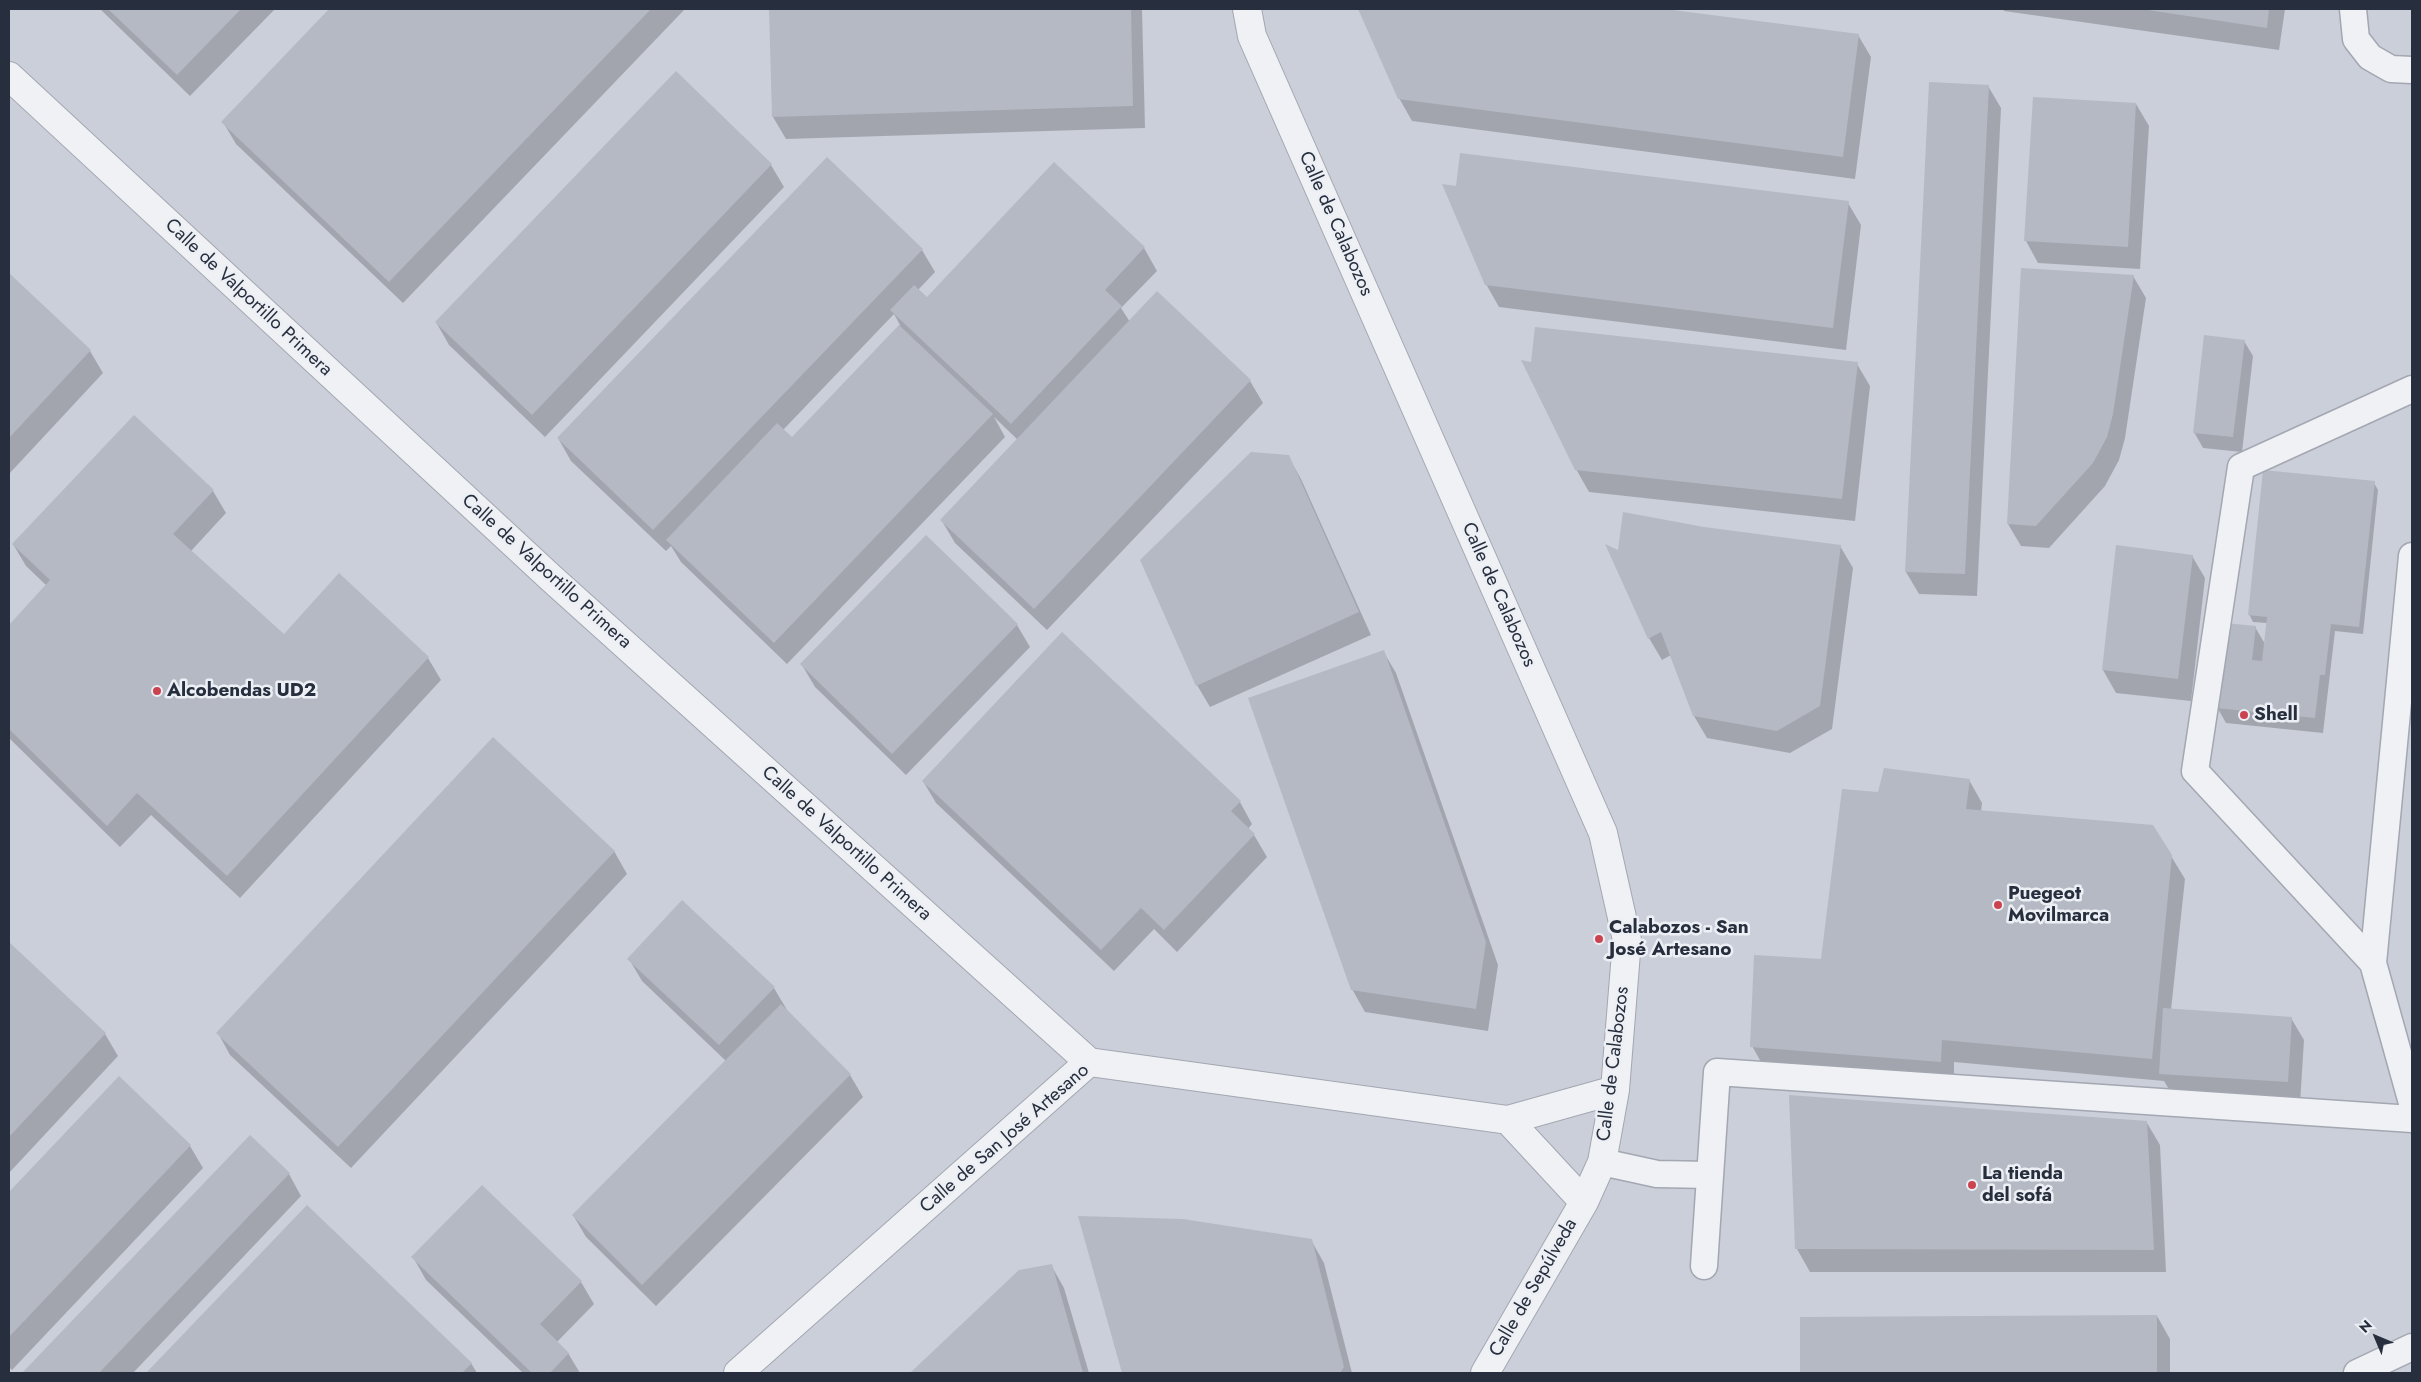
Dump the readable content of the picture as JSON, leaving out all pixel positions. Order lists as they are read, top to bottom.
{
  "streets": {
    "street": [
      "Calle de Calabozos",
      "Calle de Valportillo Primera",
      "Calle de San José Artesano",
      "Calle de Sepúlveda"
    ]
  },
  "crossings": [
    ["Calle de Calabozos", "Calle de San José Artesano"],
    ["Calle de Calabozos", "Calle de Sepúlveda"],
    ["Calle de Valportillo Primera", "Calle de San José Artesano"]
  ],
  "places": [
    "Alcobendas UD2",
    "Shell",
    "Puegeot Movilmarca",
    "Calabozos - San José Artesano",
    "La tienda del sofá"
  ],
  "north": "top left"
}
